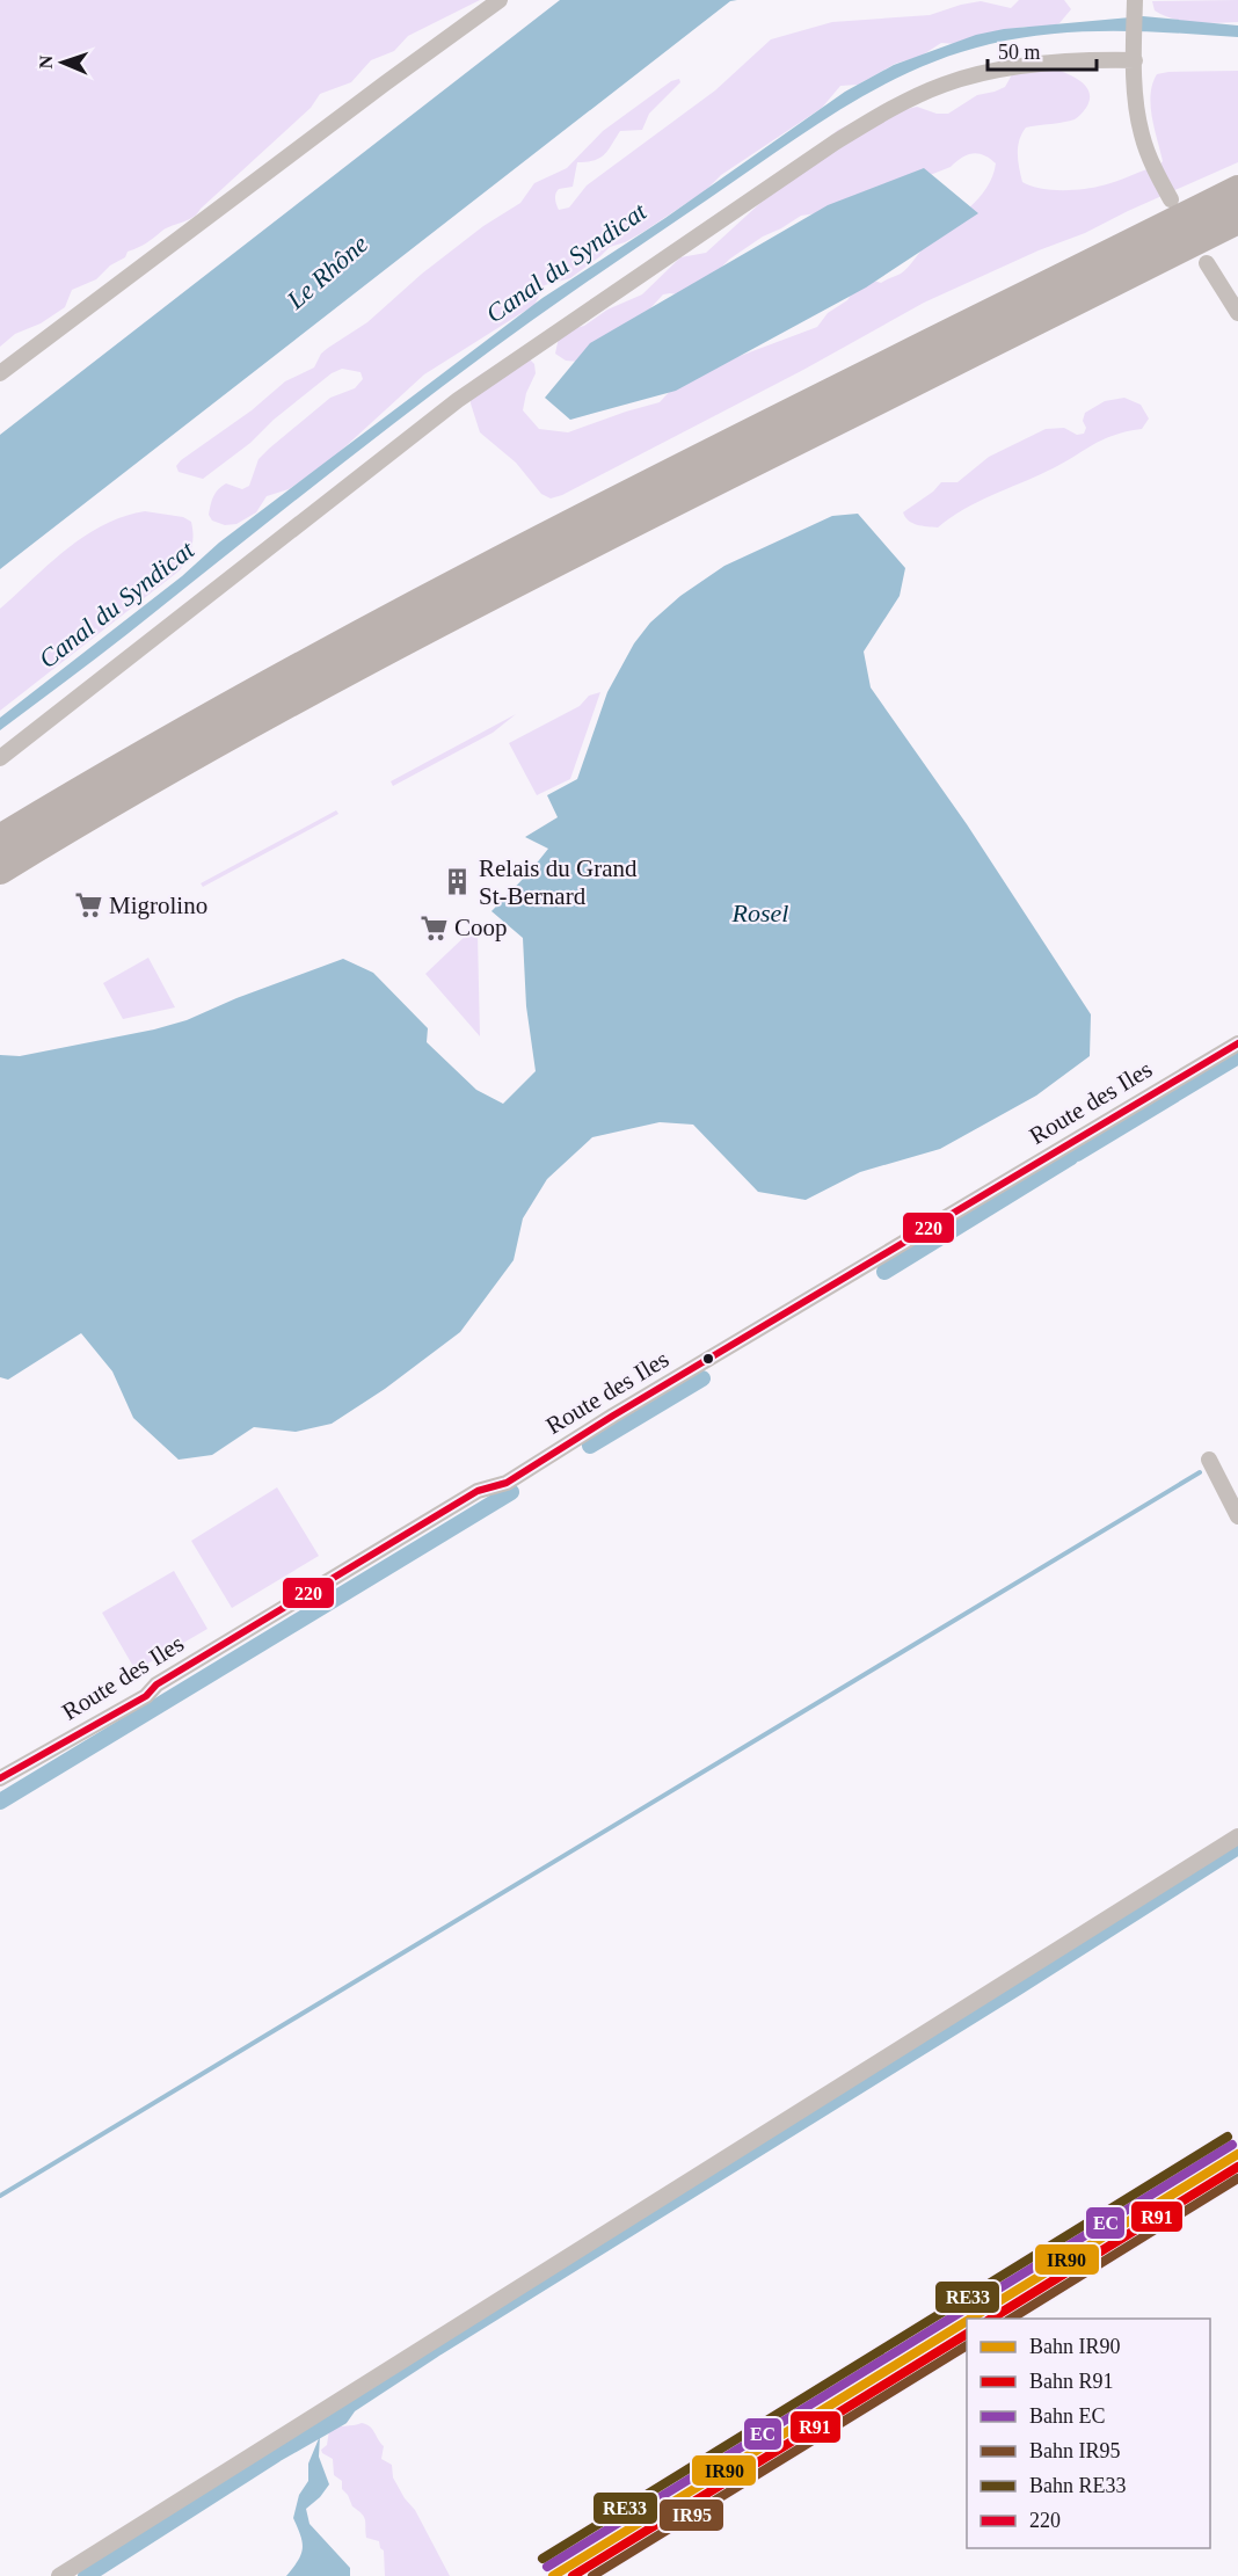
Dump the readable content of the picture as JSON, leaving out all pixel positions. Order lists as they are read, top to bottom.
{
  "streets": {
    "street": ["Route des Iles"]
  },
  "water": ["Canal du Syndicat", "Le Rhône", "Rosel"],
  "places": {
    "building": ["Relais du Grand St-Bernard"],
    "supermarket": ["Migrolino", "Coop"]
  },
  "lines": [
    "transit line 220",
    "rail line RE33",
    "rail line EC",
    "rail line IR90",
    "rail line R91",
    "rail line IR95"
  ],
  "legend": [
    "Bahn IR90",
    "Bahn R91",
    "Bahn EC",
    "Bahn IR95",
    "Bahn RE33",
    "220"
  ],
  "scale_bar": "50 m",
  "north": "left"
}
